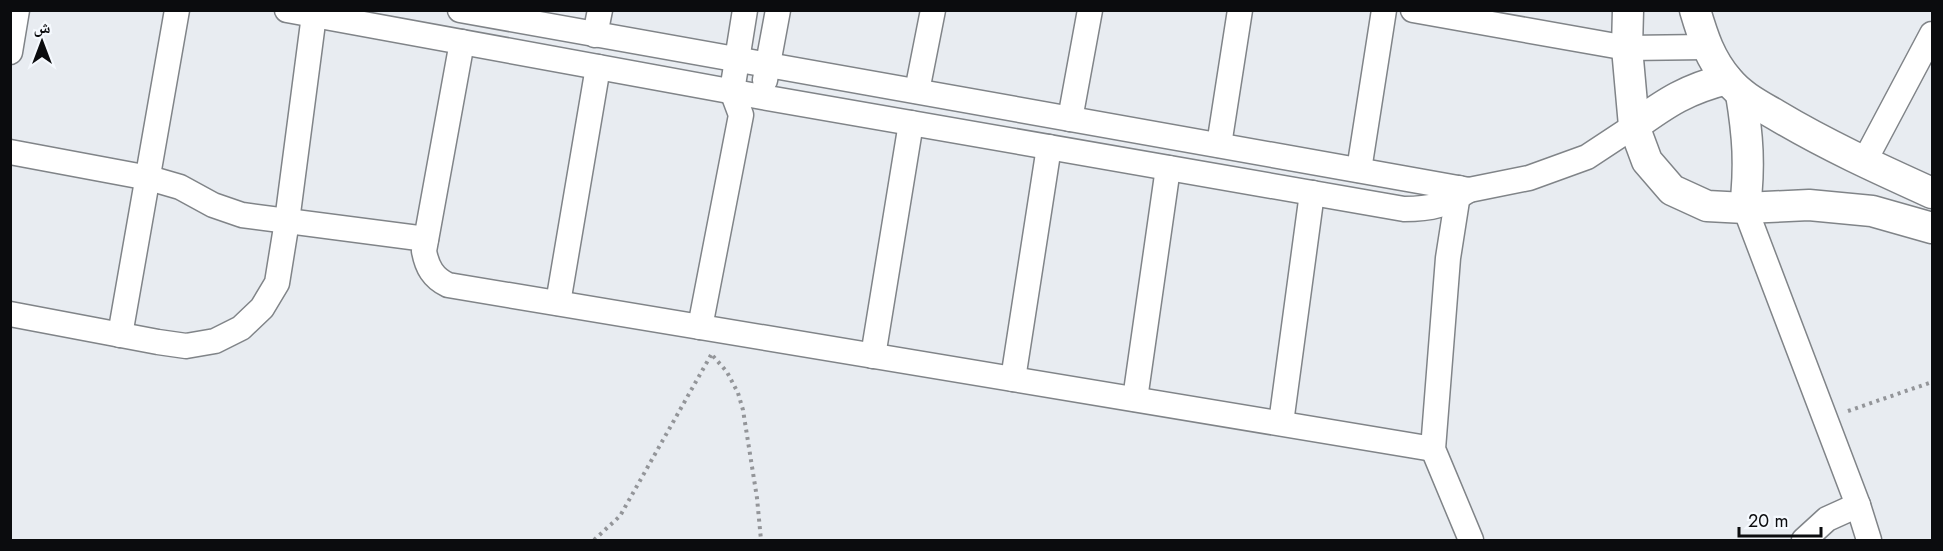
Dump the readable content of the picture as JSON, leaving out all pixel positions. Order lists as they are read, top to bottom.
{
  "scale_bar": "20 m",
  "north": "top"
}
